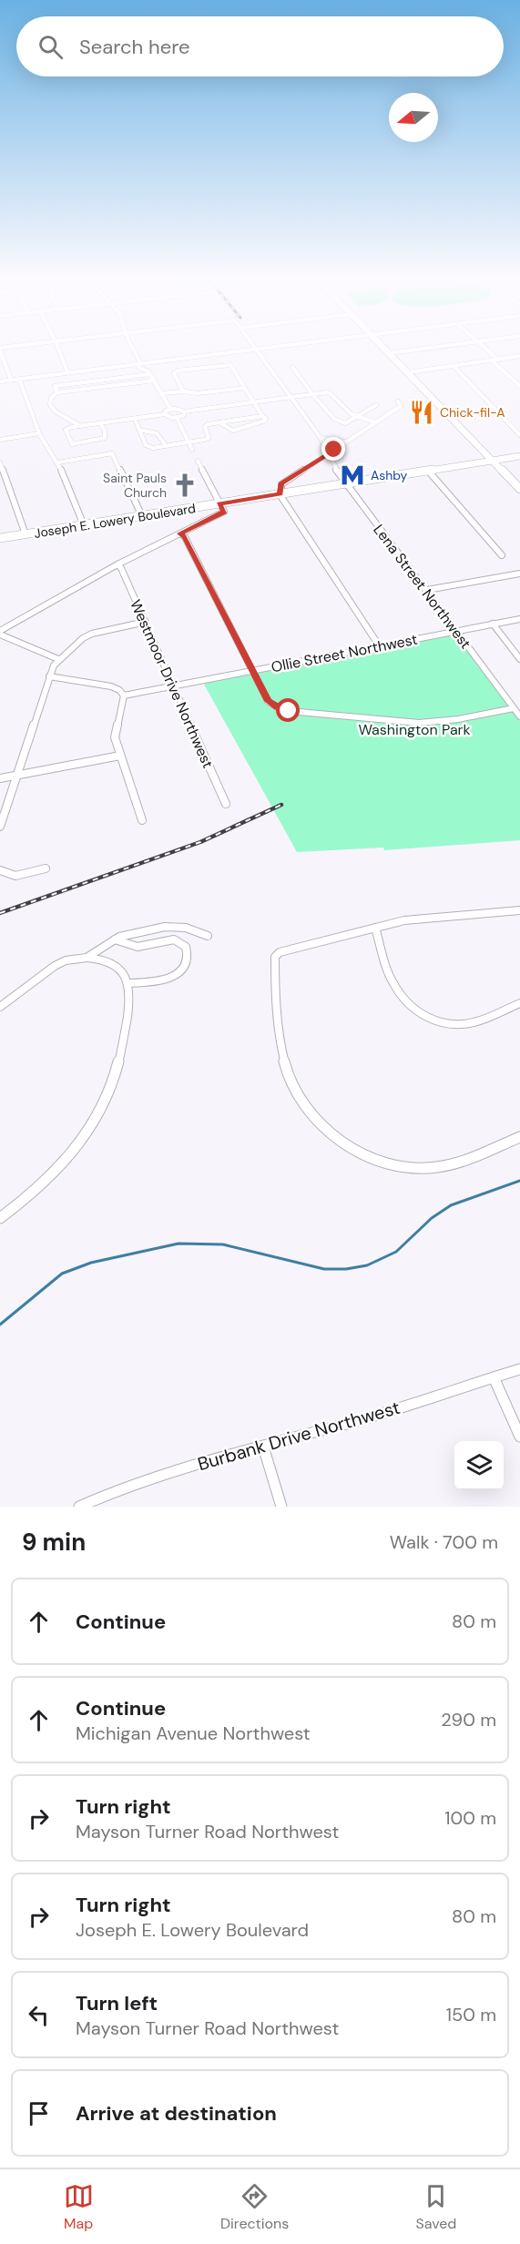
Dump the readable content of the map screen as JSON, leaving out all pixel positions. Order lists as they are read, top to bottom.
{
  "streets": {
    "main road": ["Joseph E. Lowery Boulevard"],
    "street": [
      "Lena Street Northwest",
      "Ollie Street Northwest",
      "Westmoor Drive Northwest",
      "Burbank Drive Northwest"
    ]
  },
  "crossings": [
    ["Joseph E. Lowery Boulevard", "Lena Street Northwest"],
    ["Lena Street Northwest", "Ollie Street Northwest"],
    ["Ollie Street Northwest", "Westmoor Drive Northwest"]
  ],
  "parks": ["Washington Park"],
  "places": {
    "restaurant": ["Chick-fil-A"],
    "metro station": ["Ashby"],
    "church": ["Saint Pauls Church"]
  },
  "north": "left",
  "page": {
    "search": "Search here",
    "heading": ["9 min", "Walk · 700 m"],
    "list": [
      ["Continue", "80 m"],
      ["Continue", "Michigan Avenue Northwest", "290 m"],
      ["Turn right", "Mayson Turner Road Northwest", "100 m"],
      ["Turn right", "Joseph E. Lowery Boulevard", "80 m"],
      ["Turn left", "Mayson Turner Road Northwest", "150 m"],
      "Arrive at destination"
    ],
    "nav": ["Map", "Directions", "Saved"]
  }
}
